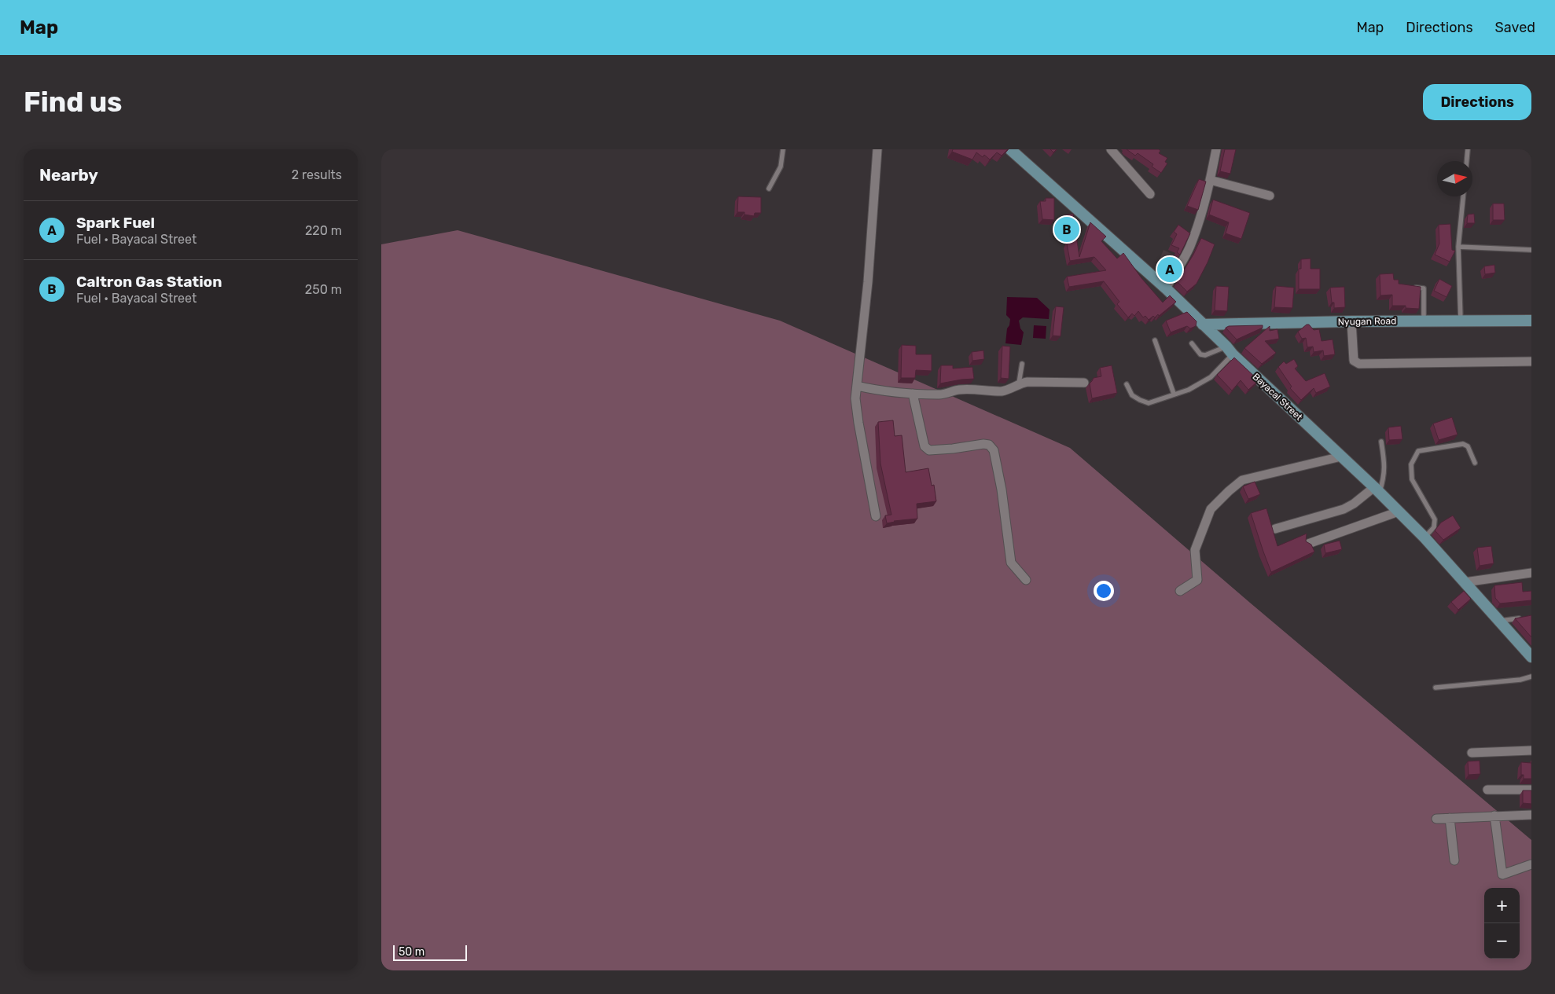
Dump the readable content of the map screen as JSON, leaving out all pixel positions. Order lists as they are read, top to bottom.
{
  "streets": {
    "main road": ["Nyugan Road", "Bayacal Street"]
  },
  "crossings": [
    ["Nyugan Road", "Bayacal Street"]
  ],
  "scale_bar": "50 m",
  "north": "right",
  "page": {
    "header": "Map",
    "nav": ["Map", "Directions", "Saved"],
    "buttons": "Directions",
    "title": "Find us",
    "heading": ["Nearby", "2 results"],
    "list": [
      {
        "mark": "A",
        "name": "Spark Fuel",
        "note": "Fuel · Bayacal Street",
        "value": "220 m"
      },
      {
        "mark": "B",
        "name": "Caltron Gas Station",
        "note": "Fuel · Bayacal Street",
        "value": "250 m"
      }
    ],
    "pins": ["B", "A"],
    "map_buttons": ["+", "−"],
    "scale": "50 m"
  }
}
